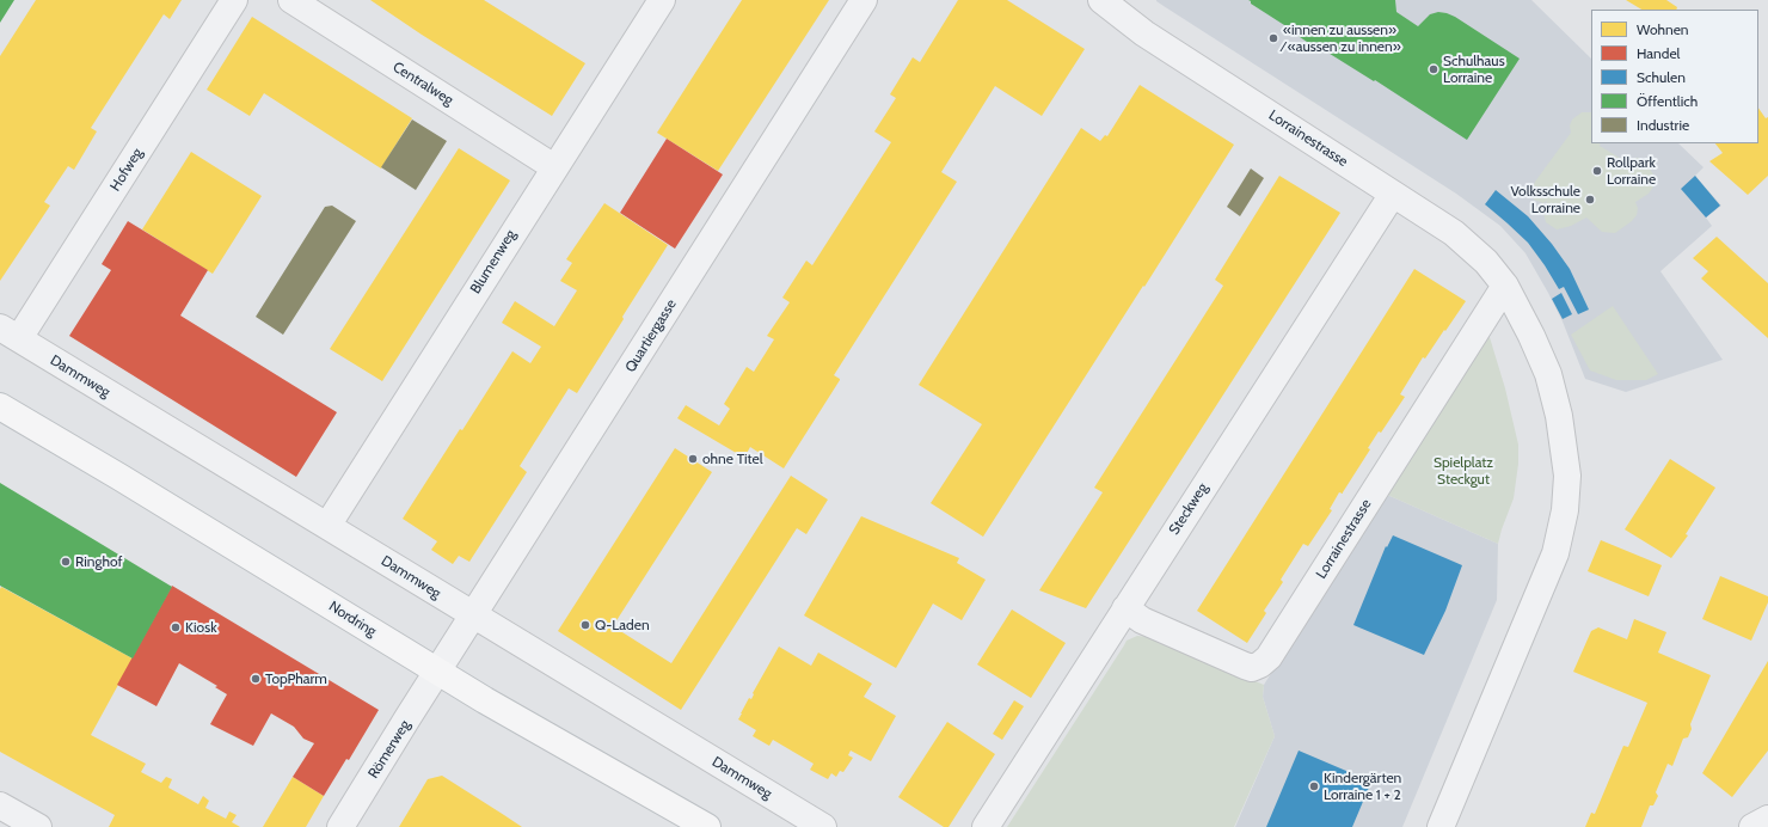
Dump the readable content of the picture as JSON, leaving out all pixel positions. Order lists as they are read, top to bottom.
{
  "streets": {
    "main road": ["Nordring"],
    "street": [
      "Centralweg",
      "Lorrainestrasse",
      "Hofweg",
      "Blumenweg",
      "Quartiergasse",
      "Dammweg",
      "Steckweg",
      "Römerweg"
    ]
  },
  "crossings": [
    ["Centralweg", "Blumenweg"],
    ["Lorrainestrasse", "Steckweg"],
    ["Hofweg", "Dammweg"],
    ["Blumenweg", "Dammweg"],
    ["Quartiergasse", "Dammweg"],
    ["Quartiergasse", "Nordring"],
    ["Quartiergasse", "Römerweg"],
    ["Nordring", "Römerweg"]
  ],
  "parks": ["Spielplatz Steckgut"],
  "places": [
    "«innen zu aussen» ⁄ «aussen zu innen»",
    "Schulhaus Lorraine",
    "Rollpark Lorraine",
    "Volksschule Lorraine",
    "ohne Titel",
    "Ringhof",
    "Q-Laden",
    "Kiosk",
    "TopPharm",
    "Kindergärten Lorraine 1 + 2"
  ],
  "legend": [
    "Wohnen",
    "Handel",
    "Schulen",
    "Öffentlich",
    "Industrie"
  ]
}
